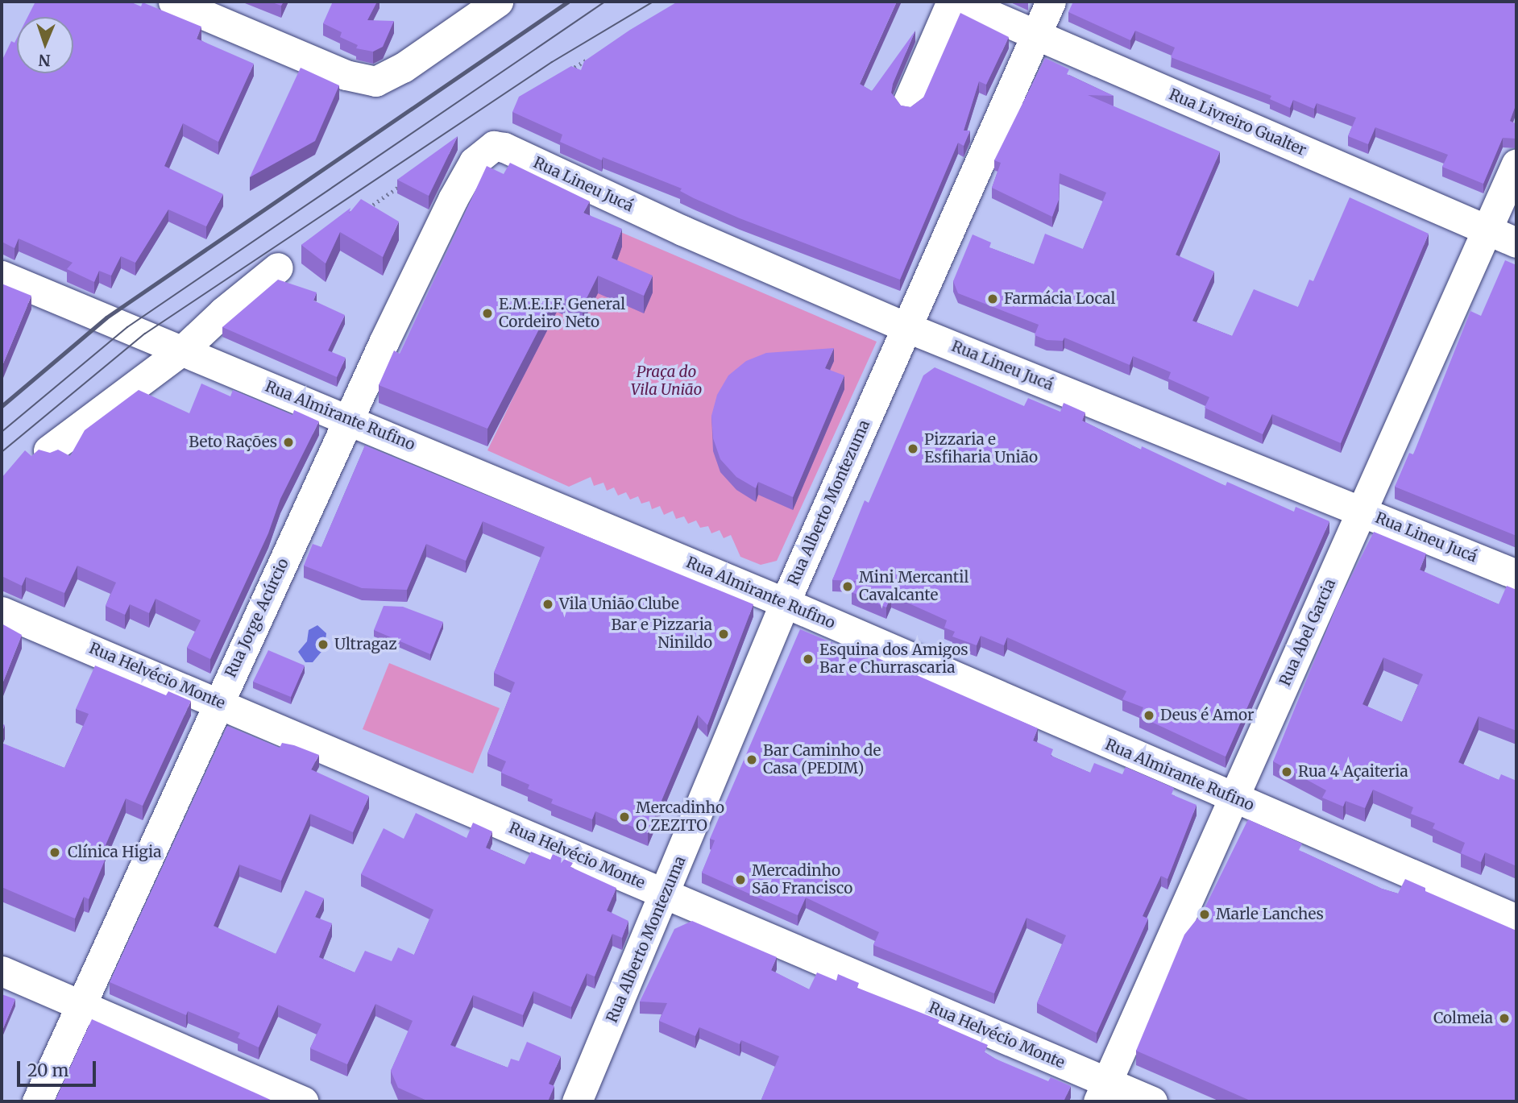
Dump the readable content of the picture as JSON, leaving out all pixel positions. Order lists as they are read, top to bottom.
{
  "streets": {
    "street": [
      "Rua Livreiro Gualter",
      "Rua Lineu Jucá",
      "Rua Almirante Rufino",
      "Rua Alberto Montezuma",
      "Rua Jorge Acúrcio",
      "Rua Abel Garcia",
      "Rua Helvécio Monte"
    ]
  },
  "crossings": [
    ["Rua Livreiro Gualter", "Rua Alberto Montezuma"],
    ["Rua Livreiro Gualter", "Rua Abel Garcia"],
    ["Rua Lineu Jucá", "Rua Alberto Montezuma"],
    ["Rua Lineu Jucá", "Rua Jorge Acúrcio"],
    ["Rua Lineu Jucá", "Rua Abel Garcia"],
    ["Rua Almirante Rufino", "Rua Alberto Montezuma"],
    ["Rua Almirante Rufino", "Rua Jorge Acúrcio"],
    ["Rua Almirante Rufino", "Rua Abel Garcia"],
    ["Rua Alberto Montezuma", "Rua Helvécio Monte"],
    ["Rua Jorge Acúrcio", "Rua Helvécio Monte"],
    ["Rua Abel Garcia", "Rua Helvécio Monte"]
  ],
  "parks": ["Praça do Vila União"],
  "places": [
    "Farmácia Local",
    "E.M.E.I.F. General Cordeiro Neto",
    "Beto Rações",
    "Pizzaria e Esfiharia União",
    "Mini Mercantil Cavalcante",
    "Vila União Clube",
    "Bar e Pizzaria Ninildo",
    "Ultragaz",
    "Esquina dos Amigos Bar e Churrascaria",
    "Deus é Amor",
    "Bar Caminho de Casa (PEDIM)",
    "Rua 4 Açaiteria",
    "Mercadinho O ZEZITO",
    "Clínica Higia",
    "Mercadinho São Francisco",
    "Marle Lanches",
    "Colmeia"
  ],
  "scale_bar": "20 m",
  "north": "bottom"
}
